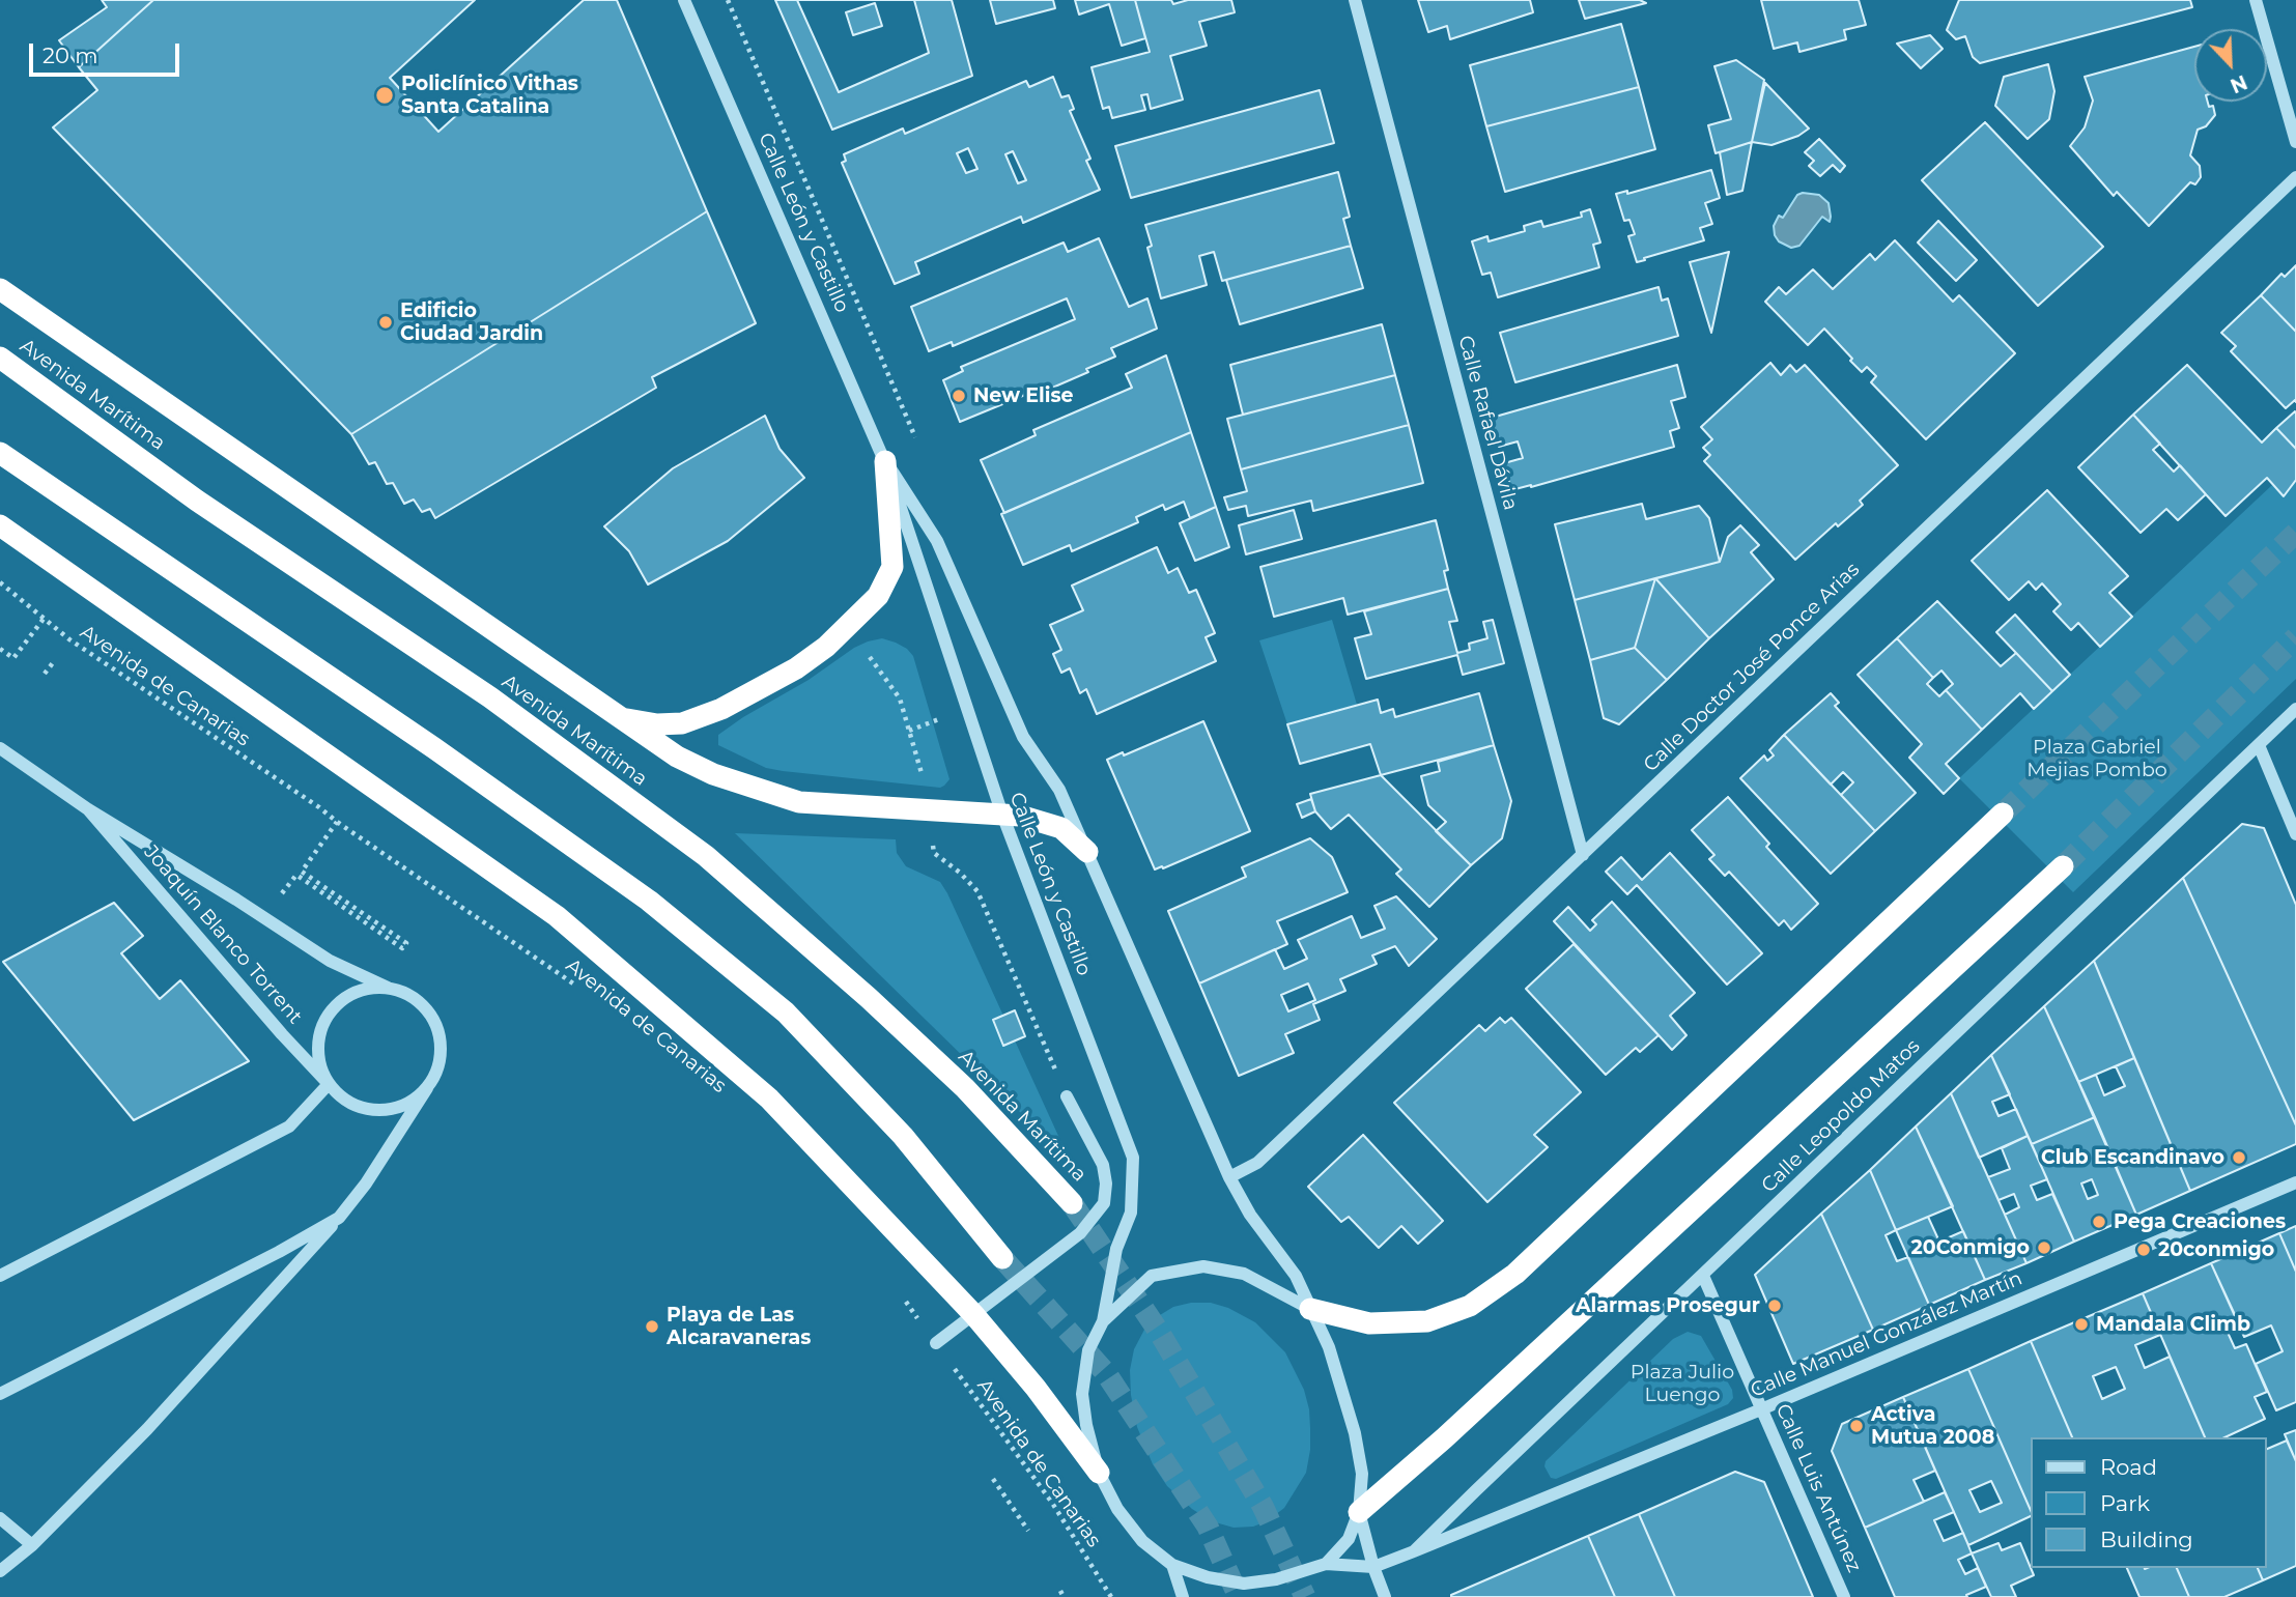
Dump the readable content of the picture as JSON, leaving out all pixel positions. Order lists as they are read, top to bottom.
{
  "streets": {
    "highway": ["Avenida Marítima"],
    "street": [
      "Calle León y Castillo",
      "Calle Rafael Dávila",
      "Calle Doctor José Ponce Arias",
      "Joaquín Blanco Torrent",
      "Calle Leopoldo Matos",
      "Calle Manuel González Martín",
      "Calle Luis Antúnez"
    ],
    "path": ["Avenida de Canarias"]
  },
  "crossings": [
    ["Calle León y Castillo", "Calle Doctor José Ponce Arias"],
    ["Calle Rafael Dávila", "Calle Doctor José Ponce Arias"],
    ["Calle Leopoldo Matos", "Calle Manuel González Martín"],
    ["Calle Leopoldo Matos", "Calle Luis Antúnez"],
    ["Calle Manuel González Martín", "Calle Luis Antúnez"]
  ],
  "parks": ["Plaza Gabriel Mejias Pombo", "Plaza Julio Luengo"],
  "places": [
    "Policlínico Vithas Santa Catalina",
    "Edificio Ciudad Jardin",
    "New Elise",
    "Club Escandinavo",
    "Pega Creaciones",
    "20Conmigo",
    "20conmigo",
    "Alarmas Prosegur",
    "Mandala Climb",
    "Playa de Las Alcaravaneras",
    "Activa Mutua 2008"
  ],
  "legend": ["Road", "Park", "Building"],
  "scale_bar": "20 m",
  "north": "bottom right"
}
